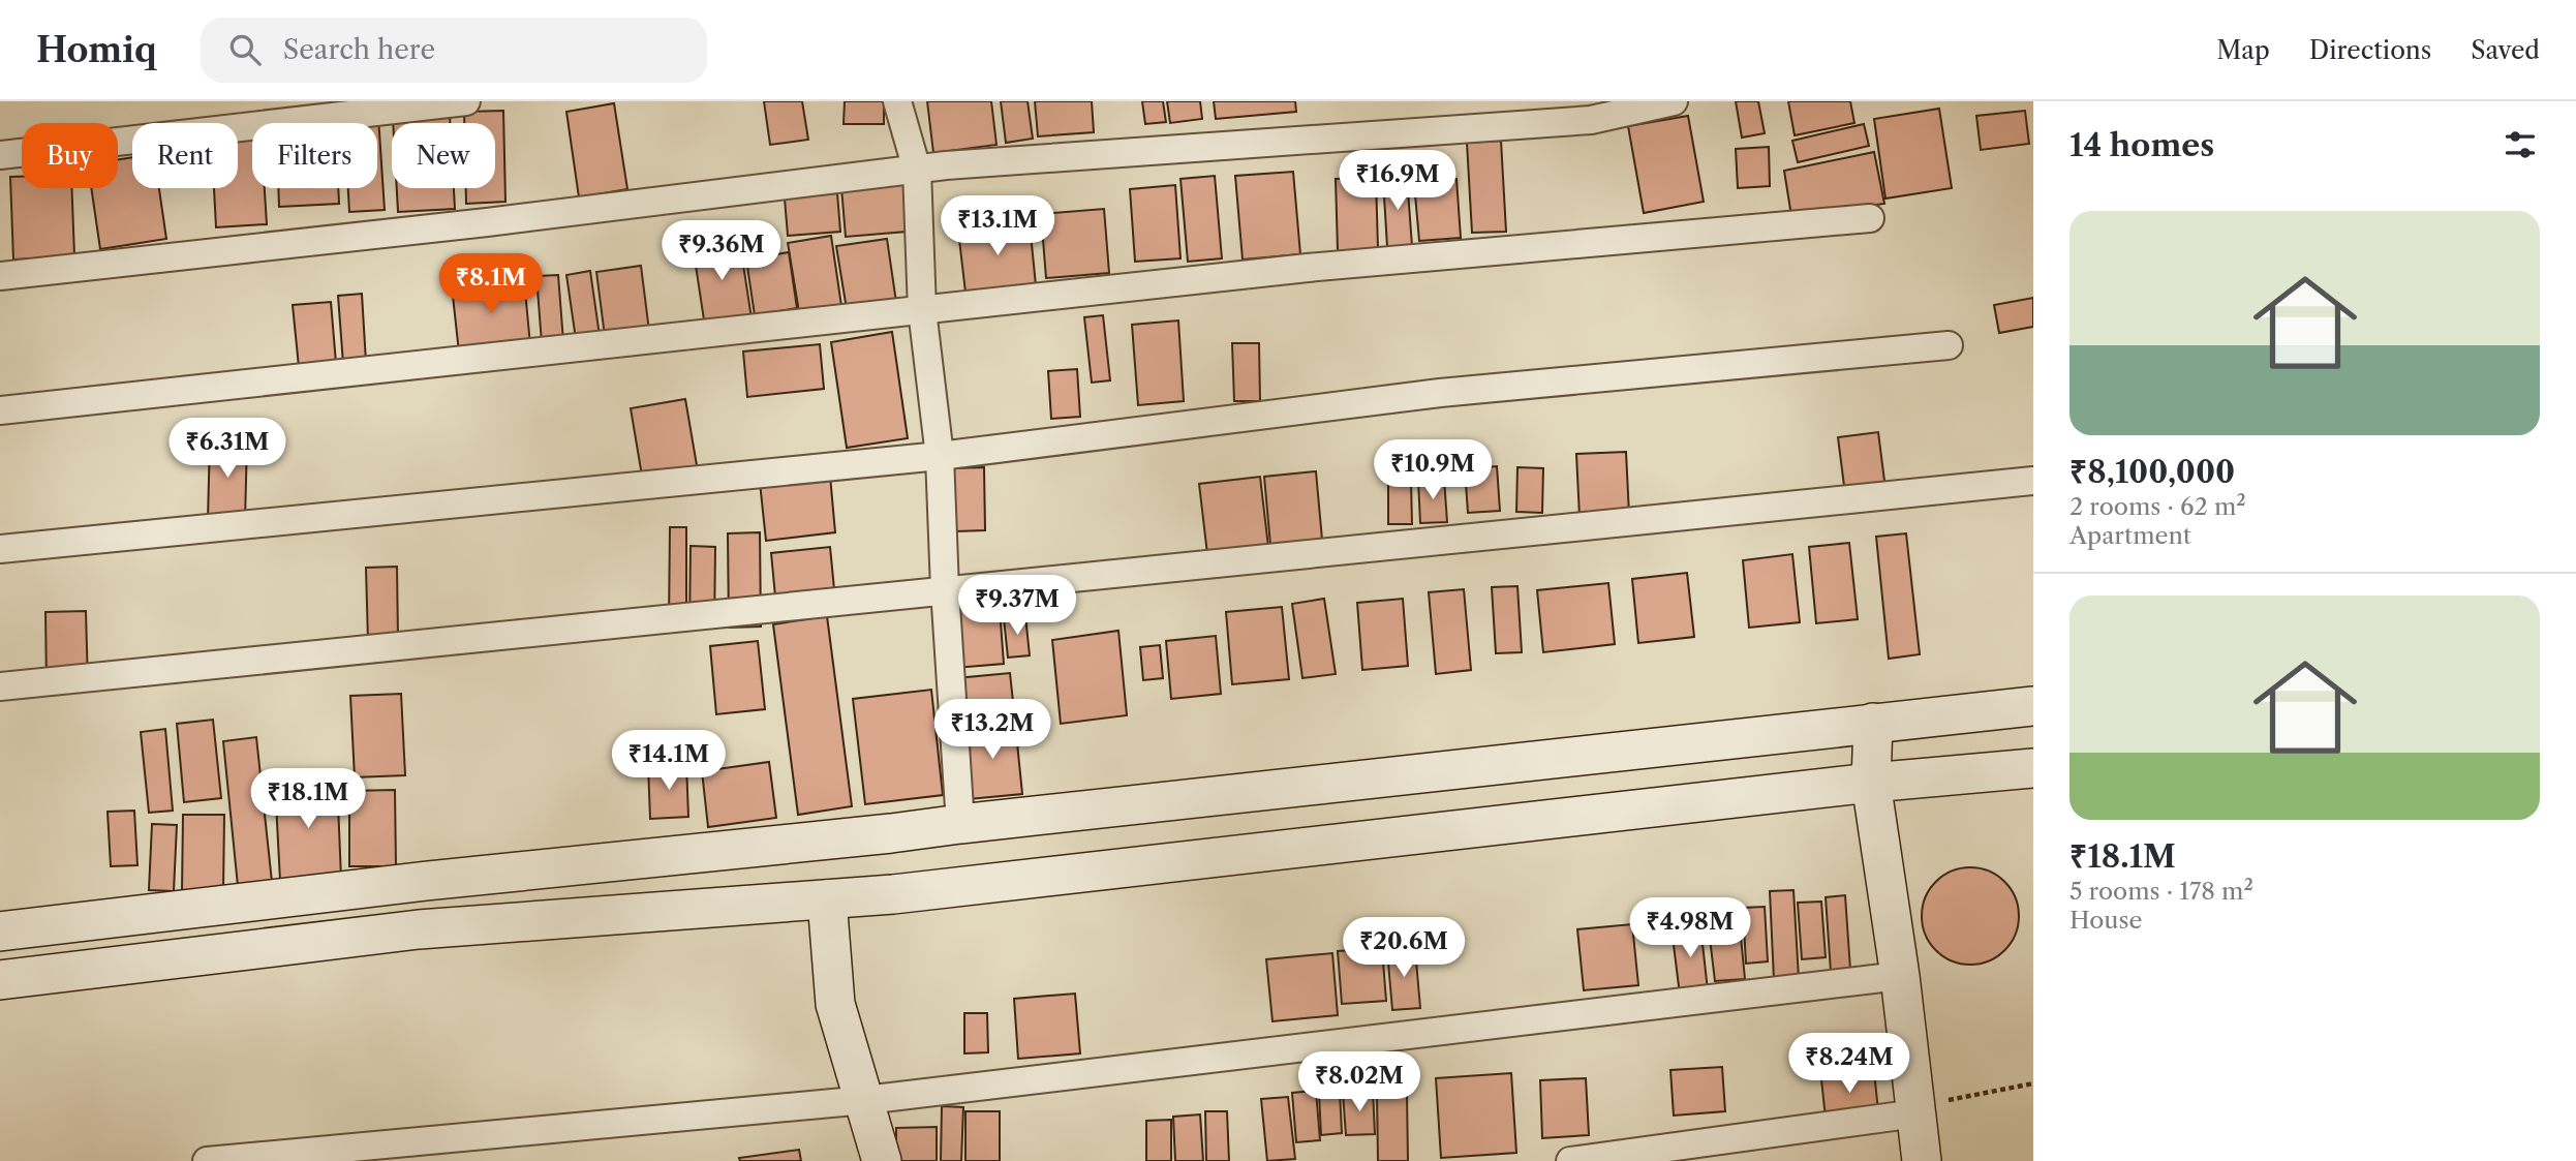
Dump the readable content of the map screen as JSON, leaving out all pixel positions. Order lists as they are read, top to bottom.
{
  "page": {
    "header": "Homiq",
    "search": "Search here",
    "nav": ["Map", "Directions", "Saved"],
    "heading": "14 homes",
    "chip": [
      "Buy",
      "Rent",
      "Filters",
      "New"
    ],
    "price": [
      "₹16.9M",
      "₹13.1M",
      "₹9.36M",
      "₹8.1M",
      "₹6.31M",
      "₹10.9M",
      "₹9.37M",
      "₹13.2M",
      "₹14.1M",
      "₹18.1M",
      "₹4.98M",
      "₹20.6M",
      "₹8.24M",
      "₹8.02M"
    ],
    "list": [
      {
        "name": "₹8,100,000",
        "note": "2 rooms · 62 m² · Apartment"
      },
      {
        "name": "₹18.1M",
        "note": "5 rooms · 178 m² · House"
      }
    ]
  }
}
